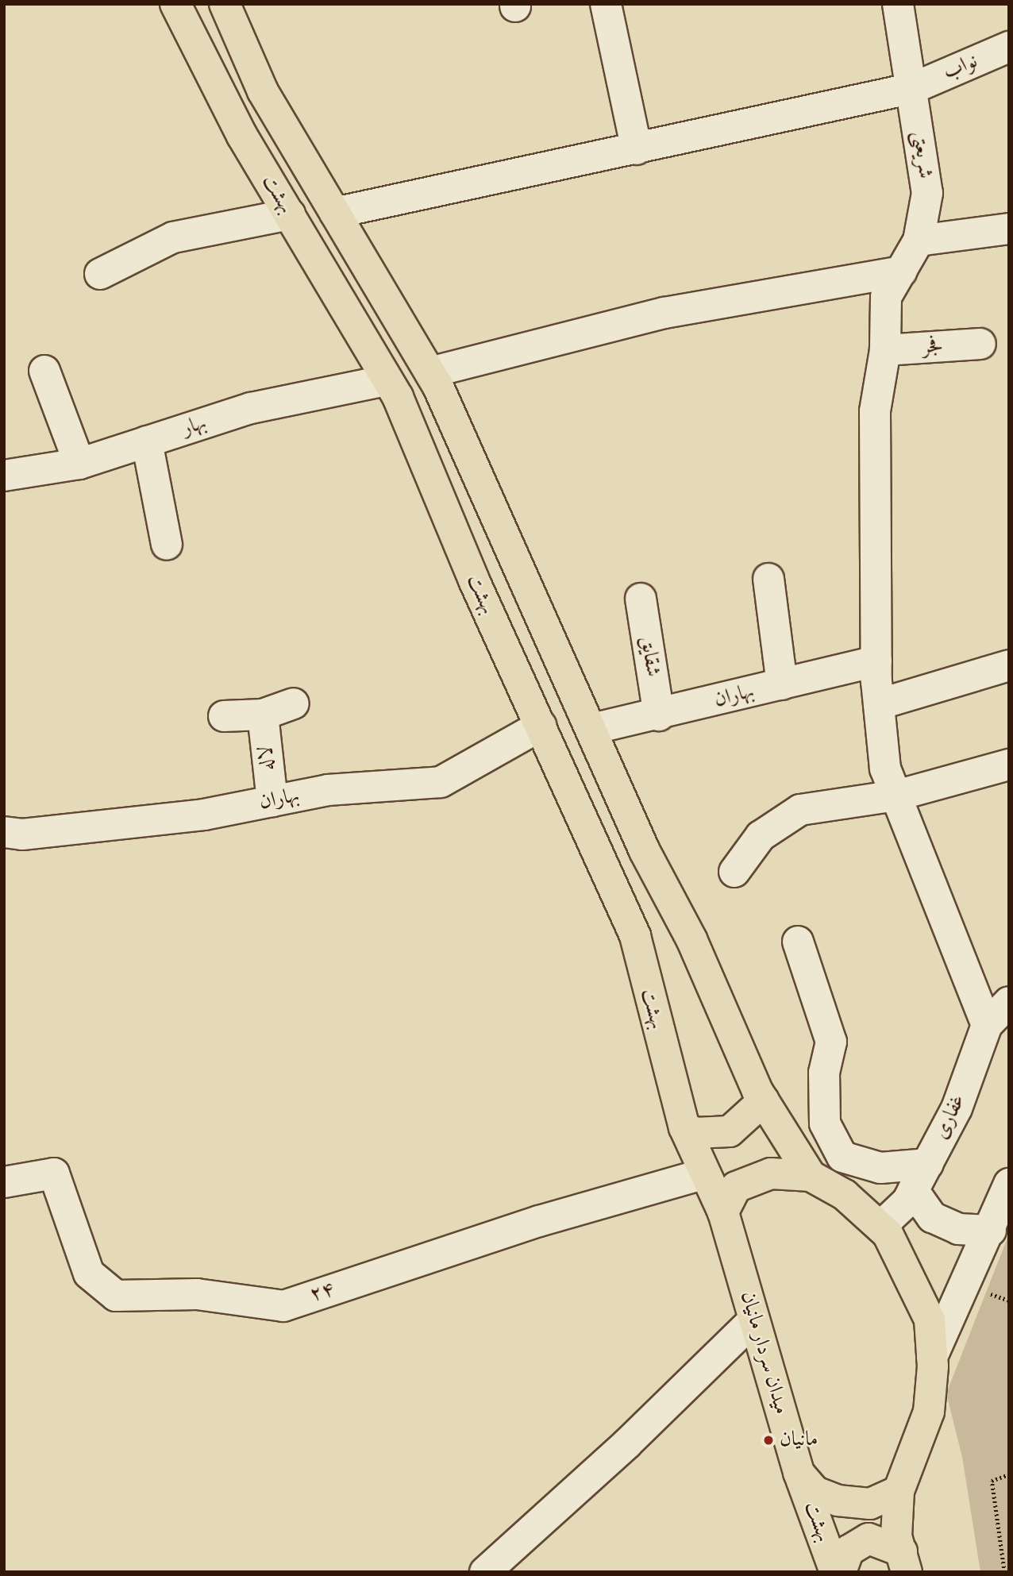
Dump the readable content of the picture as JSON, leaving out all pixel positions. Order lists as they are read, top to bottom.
{
  "streets": {
    "main road": ["بهشت", "میدان سردار مانیان"],
    "street": [
      "نواب",
      "شریعتی",
      "فجر",
      "بهار",
      "شقایق",
      "بهاران",
      "لاله",
      "غفاری",
      "۲۴"
    ]
  },
  "crossings": [
    ["نواب", "شریعتی"],
    ["نواب", "بهشت"],
    ["شریعتی", "فجر"],
    ["بهشت", "بهار"],
    ["بهشت", "بهاران"],
    ["بهشت", "۲۴"],
    ["بهشت", "میدان سردار مانیان"],
    ["شقایق", "بهاران"],
    ["بهاران", "لاله"]
  ],
  "places": ["مانیان"]
}
